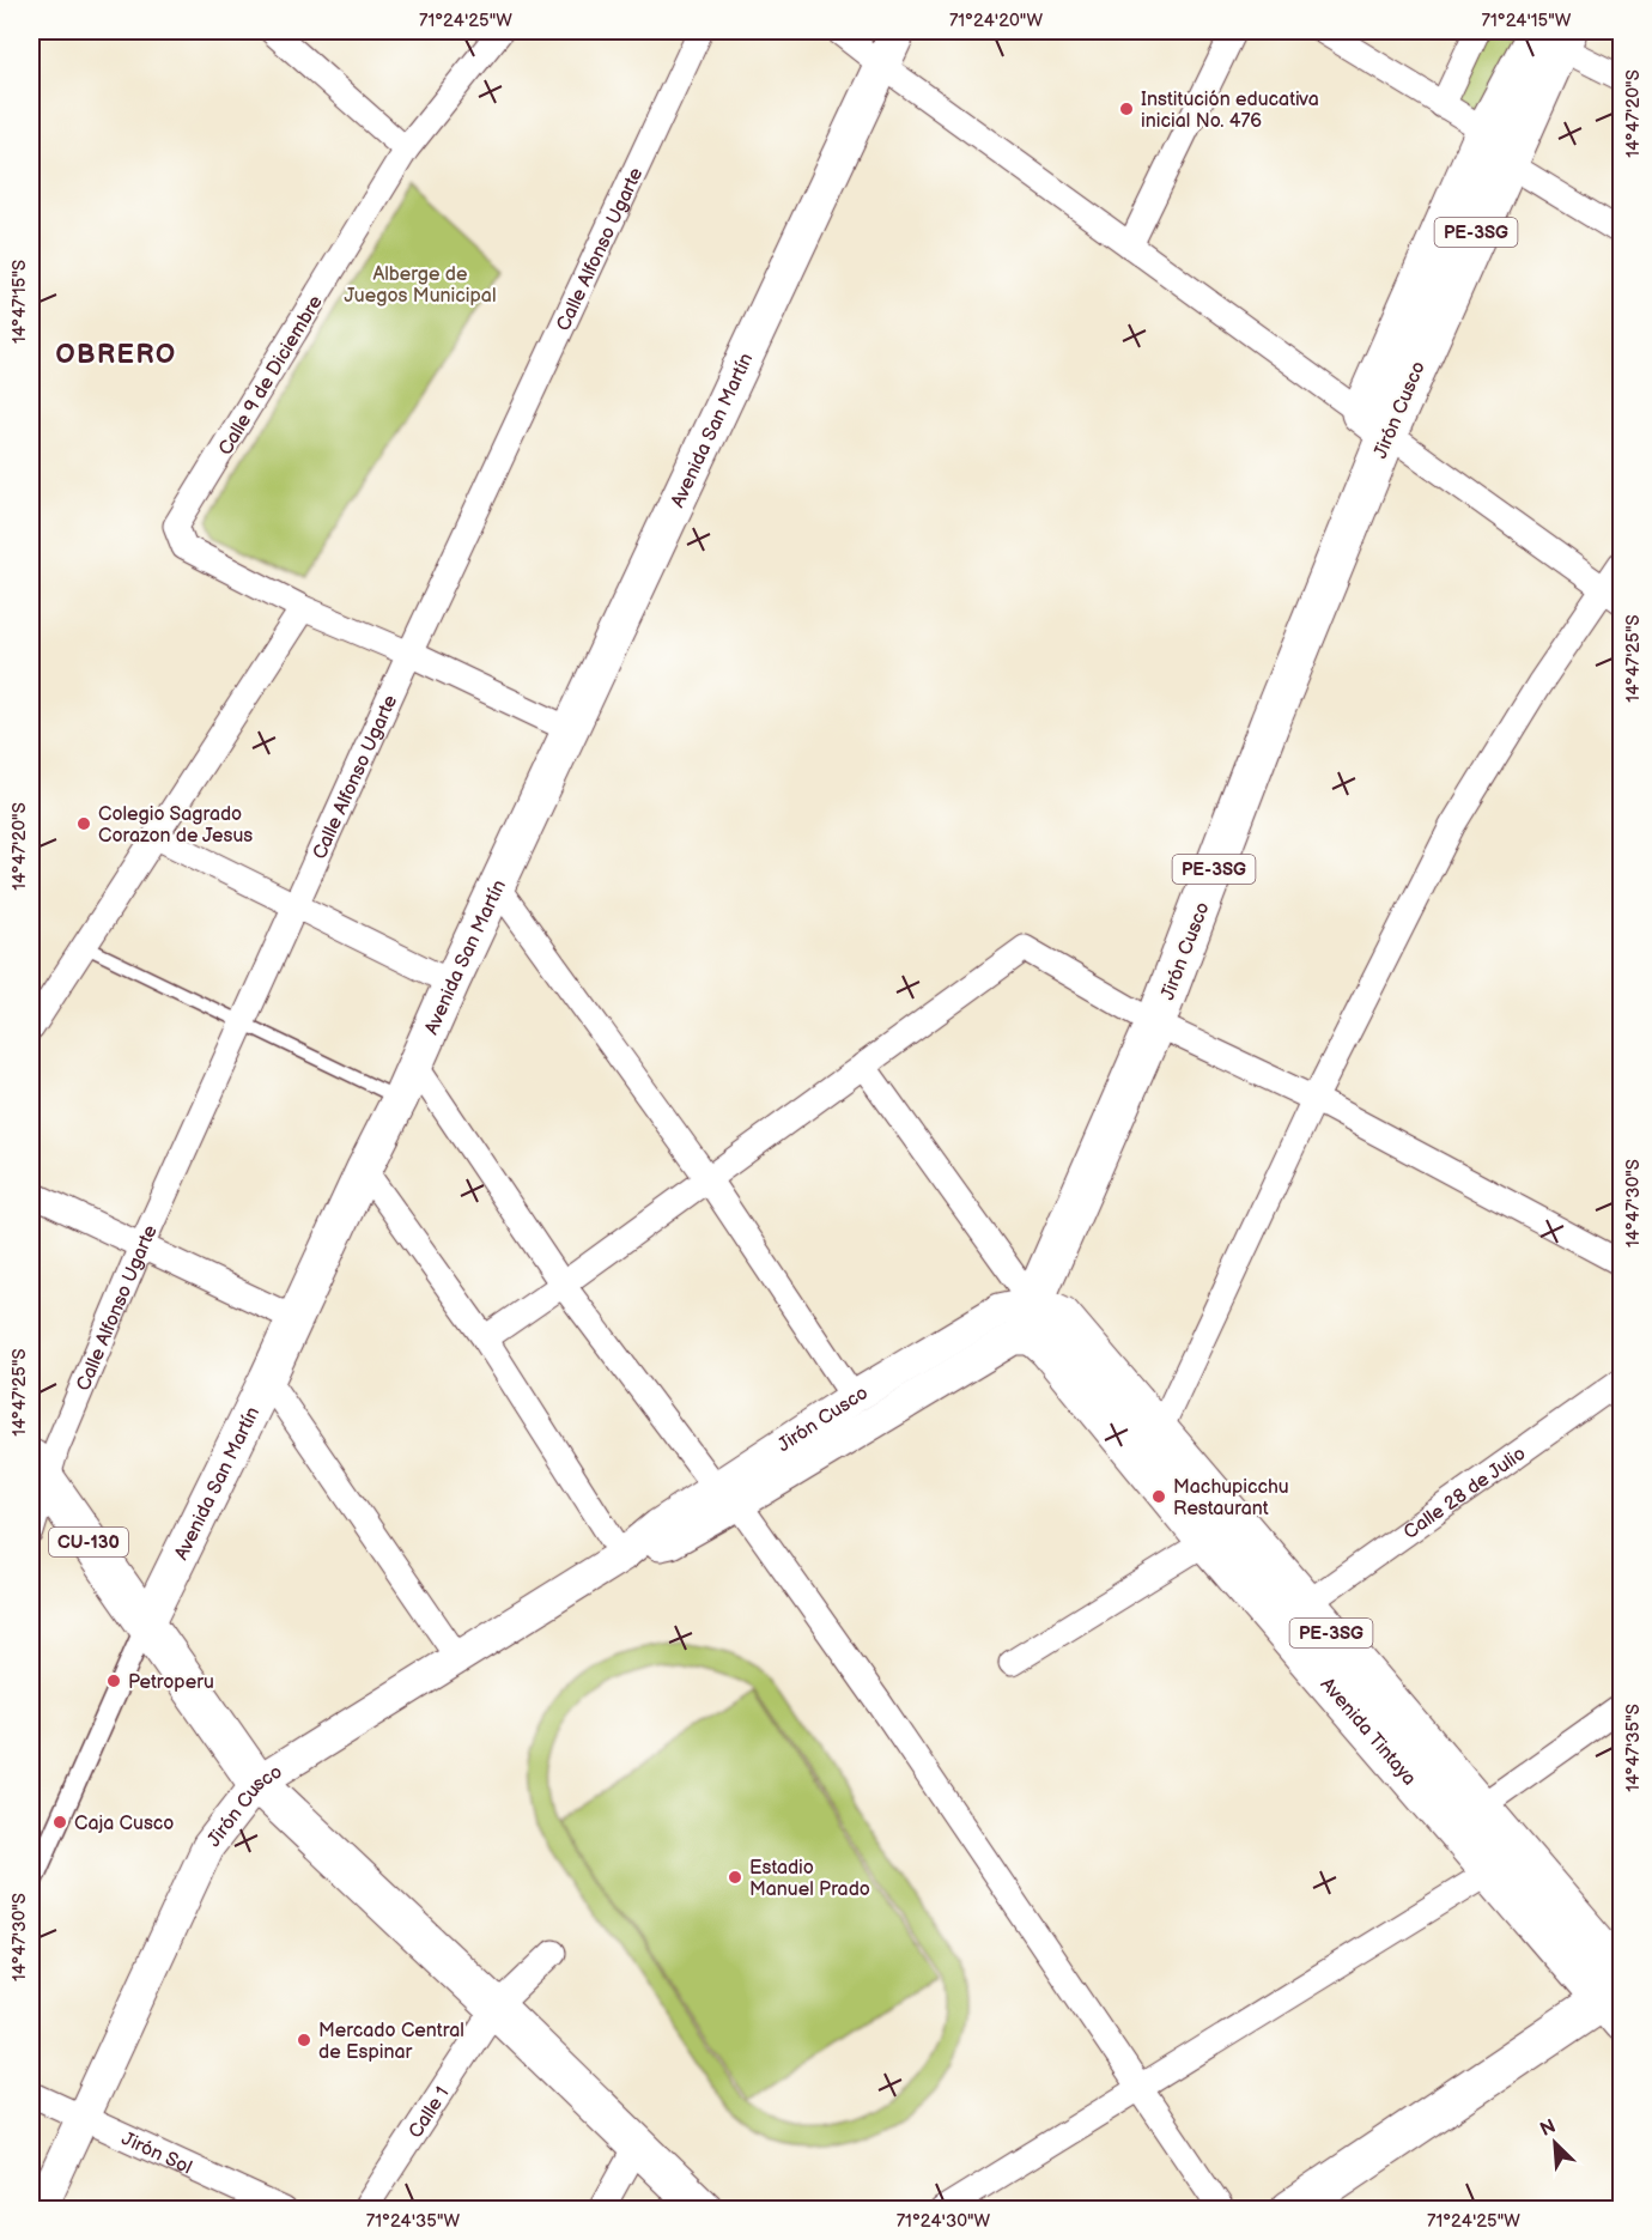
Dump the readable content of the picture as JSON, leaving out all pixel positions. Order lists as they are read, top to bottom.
{
  "streets": {
    "main road": [
      "PE-3SG",
      "Jirón Cusco",
      "Avenida San Martín",
      "CU-130",
      "Avenida Tintaya"
    ],
    "street": [
      "Calle Alfonso Ugarte",
      "Calle 9 de Diciembre",
      "Calle 28 de Julio",
      "Calle 1",
      "Jirón Sol"
    ]
  },
  "crossings": [
    ["Calle Alfonso Ugarte", "CU-130"],
    ["Jirón Cusco", "Avenida Tintaya"],
    ["Jirón Cusco", "Jirón Sol"],
    ["Avenida San Martín", "CU-130"],
    ["Calle 28 de Julio", "Avenida Tintaya"]
  ],
  "districts": ["OBRERO"],
  "parks": ["Alberge de Juegos Municipal"],
  "places": [
    "Institución educativa inicial No. 476",
    "Colegio Sagrado Corazon de Jesus",
    "Machupicchu Restaurant",
    "Petroperu",
    "Caja Cusco",
    "Estadio Manuel Prado",
    "Mercado Central de Espinar"
  ],
  "north": "top left",
  "coordinates": [
    "71°24'25\"W",
    "71°24'20\"W",
    "71°24'15\"W",
    "14°47'20\"S",
    "14°47'15\"S",
    "14°47'25\"S",
    "14°47'30\"S",
    "14°47'35\"S",
    "71°24'35\"W",
    "71°24'30\"W"
  ]
}
